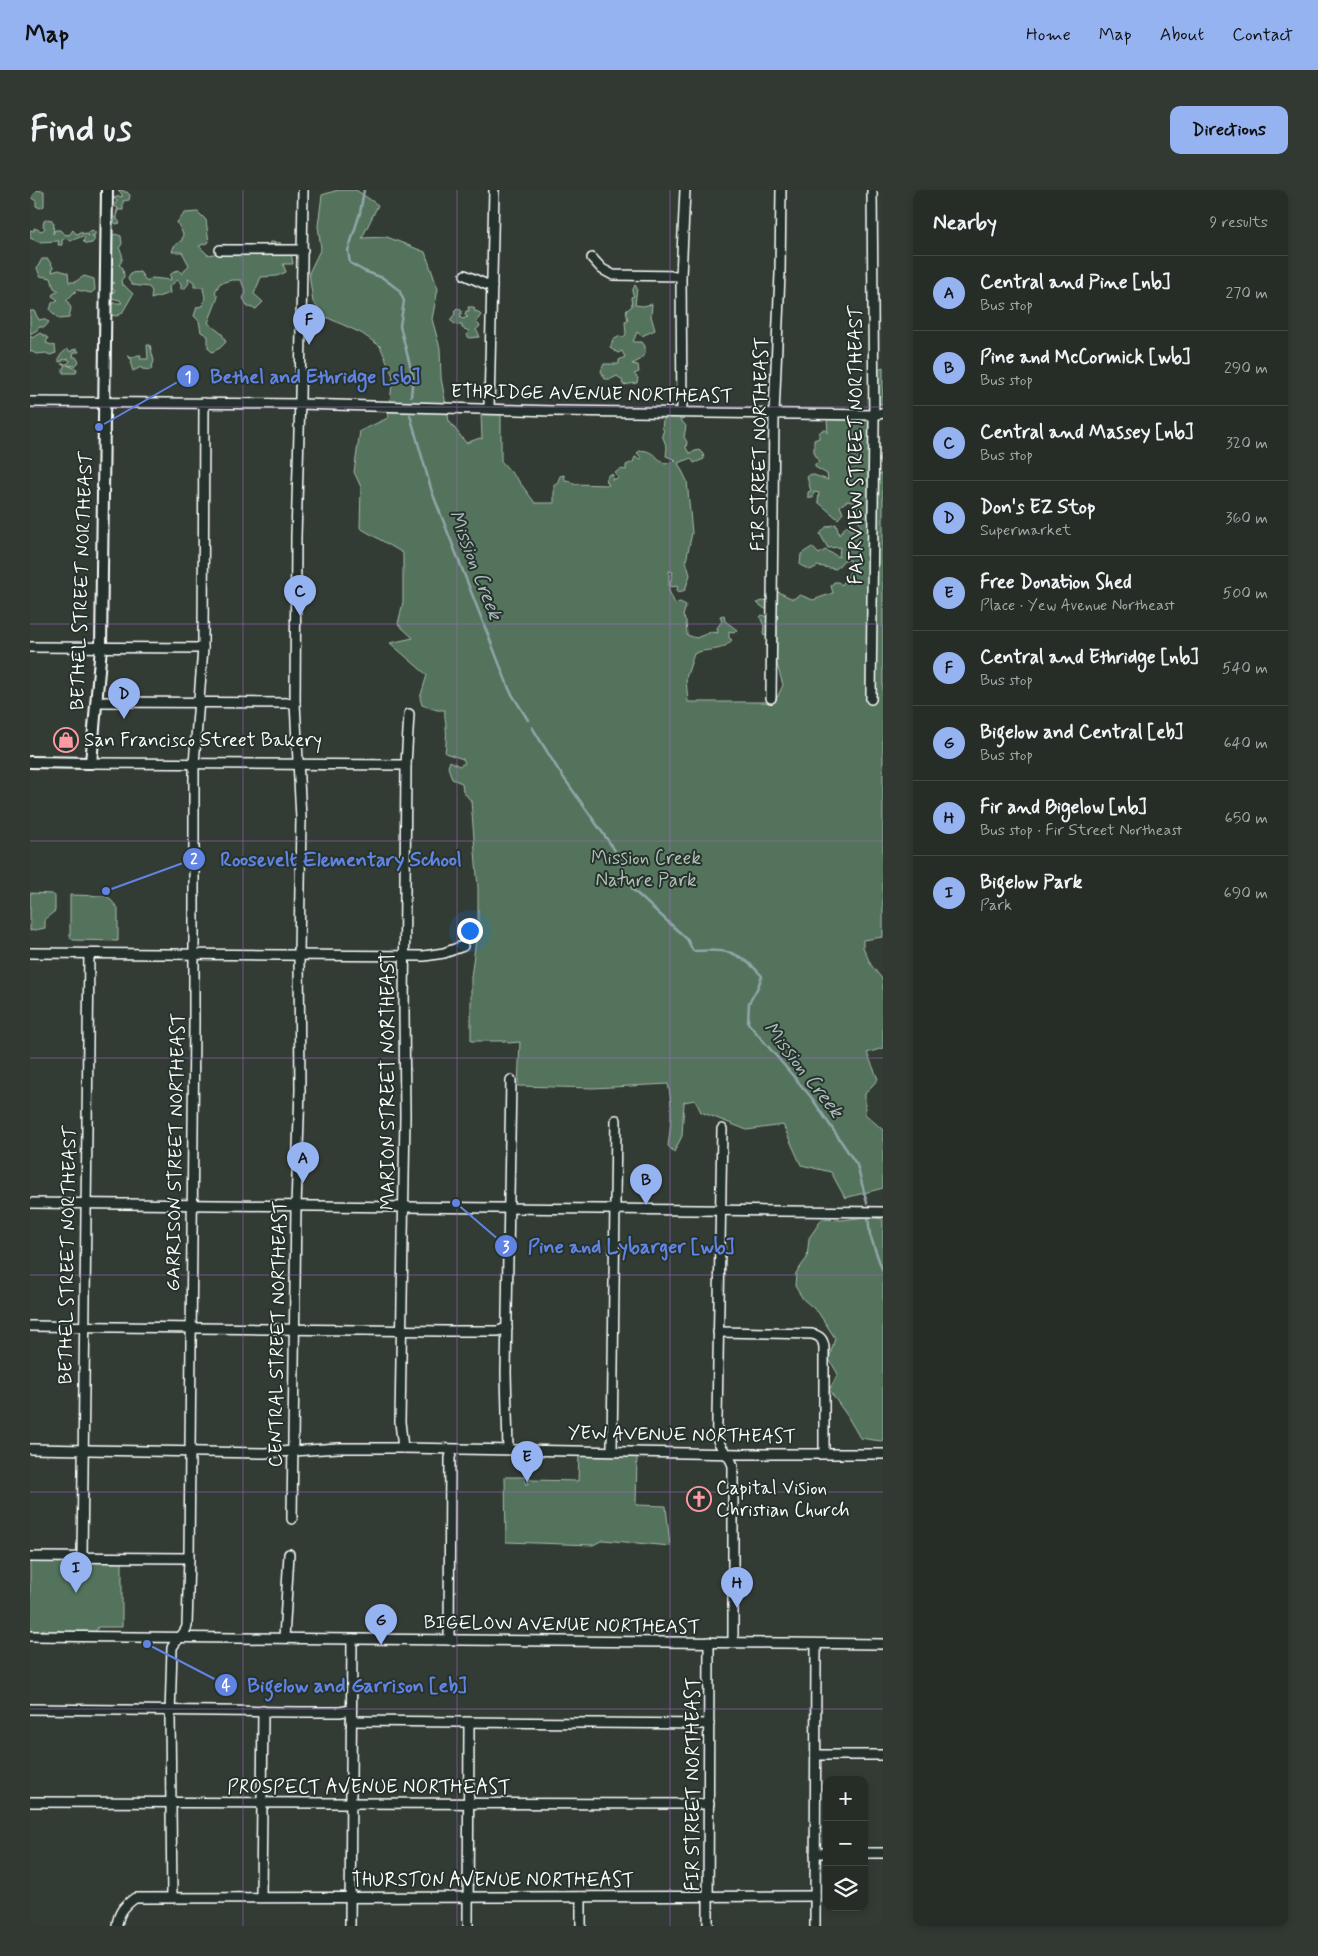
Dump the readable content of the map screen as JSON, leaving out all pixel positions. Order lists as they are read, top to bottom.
{
  "streets": {
    "street": [
      "ETHRIDGE AVENUE NORTHEAST",
      "FIR STREET NORTHEAST",
      "FAIRVIEW STREET NORTHEAST",
      "BETHEL STREET NORTHEAST",
      "MARION STREET NORTHEAST",
      "GARRISON STREET NORTHEAST",
      "CENTRAL STREET NORTHEAST",
      "YEW AVENUE NORTHEAST",
      "BIGELOW AVENUE NORTHEAST",
      "PROSPECT AVENUE NORTHEAST",
      "THURSTON AVENUE NORTHEAST"
    ]
  },
  "crossings": [
    ["ETHRIDGE AVENUE NORTHEAST", "FIR STREET NORTHEAST"],
    ["ETHRIDGE AVENUE NORTHEAST", "FAIRVIEW STREET NORTHEAST"],
    ["ETHRIDGE AVENUE NORTHEAST", "BETHEL STREET NORTHEAST"],
    ["ETHRIDGE AVENUE NORTHEAST", "GARRISON STREET NORTHEAST"],
    ["ETHRIDGE AVENUE NORTHEAST", "CENTRAL STREET NORTHEAST"],
    ["FIR STREET NORTHEAST", "BIGELOW AVENUE NORTHEAST"],
    ["FIR STREET NORTHEAST", "PROSPECT AVENUE NORTHEAST"],
    ["FIR STREET NORTHEAST", "THURSTON AVENUE NORTHEAST"],
    ["BETHEL STREET NORTHEAST", "YEW AVENUE NORTHEAST"],
    ["MARION STREET NORTHEAST", "YEW AVENUE NORTHEAST"],
    ["GARRISON STREET NORTHEAST", "YEW AVENUE NORTHEAST"],
    ["GARRISON STREET NORTHEAST", "BIGELOW AVENUE NORTHEAST"],
    ["GARRISON STREET NORTHEAST", "PROSPECT AVENUE NORTHEAST"],
    ["GARRISON STREET NORTHEAST", "THURSTON AVENUE NORTHEAST"],
    ["CENTRAL STREET NORTHEAST", "YEW AVENUE NORTHEAST"]
  ],
  "water": ["Mission Creek"],
  "parks": ["Mission Creek Nature Park"],
  "places": {
    "other": [
      "Bethel and Ethridge [sb]",
      "Roosevelt Elementary School",
      "Pine and Lybarger [wb]",
      "Bigelow and Garrison [eb]"
    ],
    "shop": ["San Francisco Street Bakery"],
    "church": ["Capital Vision Christian Church"]
  },
  "page": {
    "header": "Map",
    "nav": [
      "Home",
      "Map",
      "About",
      "Contact"
    ],
    "buttons": "Directions",
    "title": "Find us",
    "heading": ["Nearby", "9 results"],
    "list": [
      {
        "mark": "A",
        "name": "Central and Pine [nb]",
        "note": "Bus stop",
        "value": "270 m"
      },
      {
        "mark": "B",
        "name": "Pine and McCormick [wb]",
        "note": "Bus stop",
        "value": "290 m"
      },
      {
        "mark": "C",
        "name": "Central and Massey [nb]",
        "note": "Bus stop",
        "value": "320 m"
      },
      {
        "mark": "D",
        "name": "Don's EZ Stop",
        "note": "Supermarket",
        "value": "360 m"
      },
      {
        "mark": "E",
        "name": "Free Donation Shed",
        "note": "Place · Yew Avenue Northeast",
        "value": "500 m"
      },
      {
        "mark": "F",
        "name": "Central and Ethridge [nb]",
        "note": "Bus stop",
        "value": "540 m"
      },
      {
        "mark": "G",
        "name": "Bigelow and Central [eb]",
        "note": "Bus stop",
        "value": "640 m"
      },
      {
        "mark": "H",
        "name": "Fir and Bigelow [nb]",
        "note": "Bus stop · Fir Street Northeast",
        "value": "650 m"
      },
      {
        "mark": "I",
        "name": "Bigelow Park",
        "note": "Park",
        "value": "690 m"
      }
    ],
    "pins": [
      "F",
      "C",
      "D",
      "A",
      "B",
      "E",
      "I",
      "H",
      "G"
    ],
    "map_buttons": ["+", "−"]
  }
}
